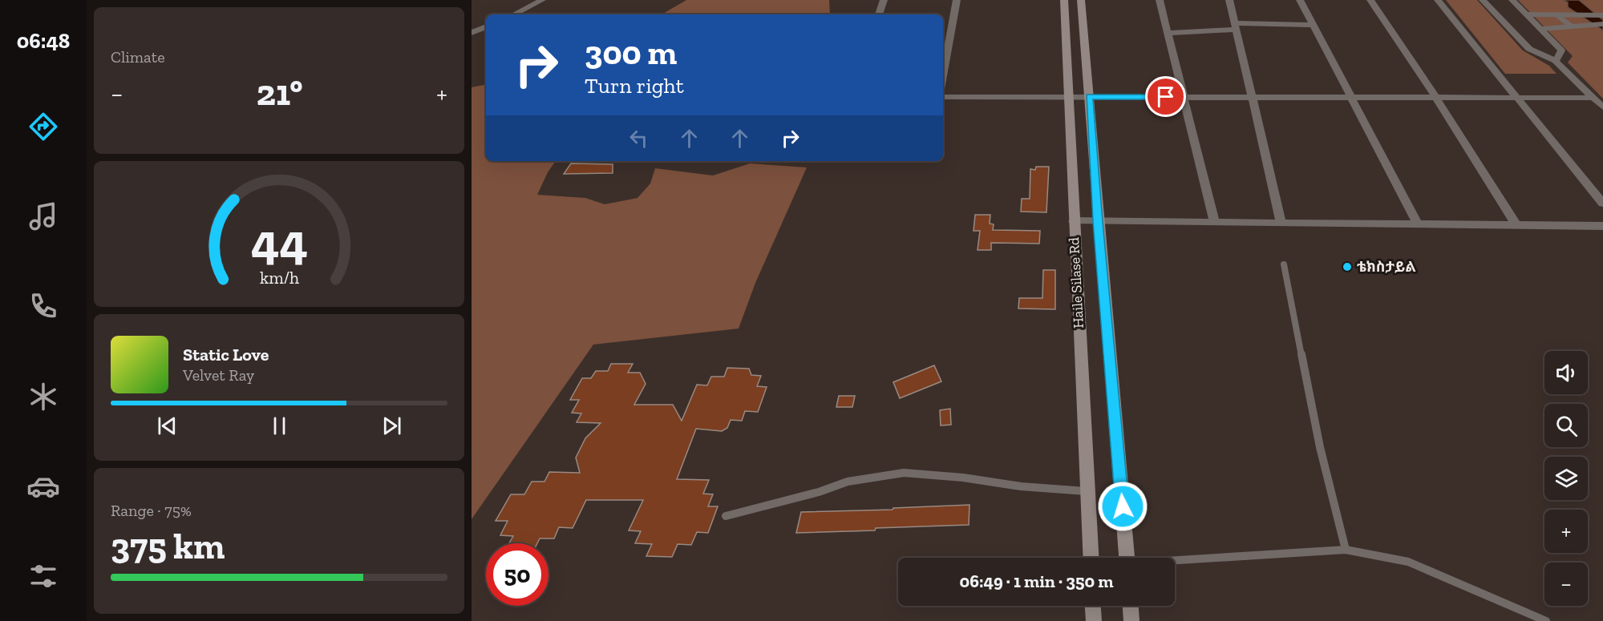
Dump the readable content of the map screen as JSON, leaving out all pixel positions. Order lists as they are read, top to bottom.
{
  "streets": {
    "main road": ["Haile Silase Rd"]
  },
  "places": ["ቴክስታይል"],
  "page": {
    "tabs": "06:48",
    "tile": [
      "Climate",
      ["Range · 75%", "375 km"]
    ],
    "turn": ["300 m", "Turn right"],
    "heat": ["−", "21°", "+"],
    "song": ["Static Love", "Velvet Ray"],
    "map_buttons": ["+", "−"],
    "limit": "50",
    "trip": "06:49 · 1 min · 350 m",
    "gauge": ["44", "km/h"]
  }
}
